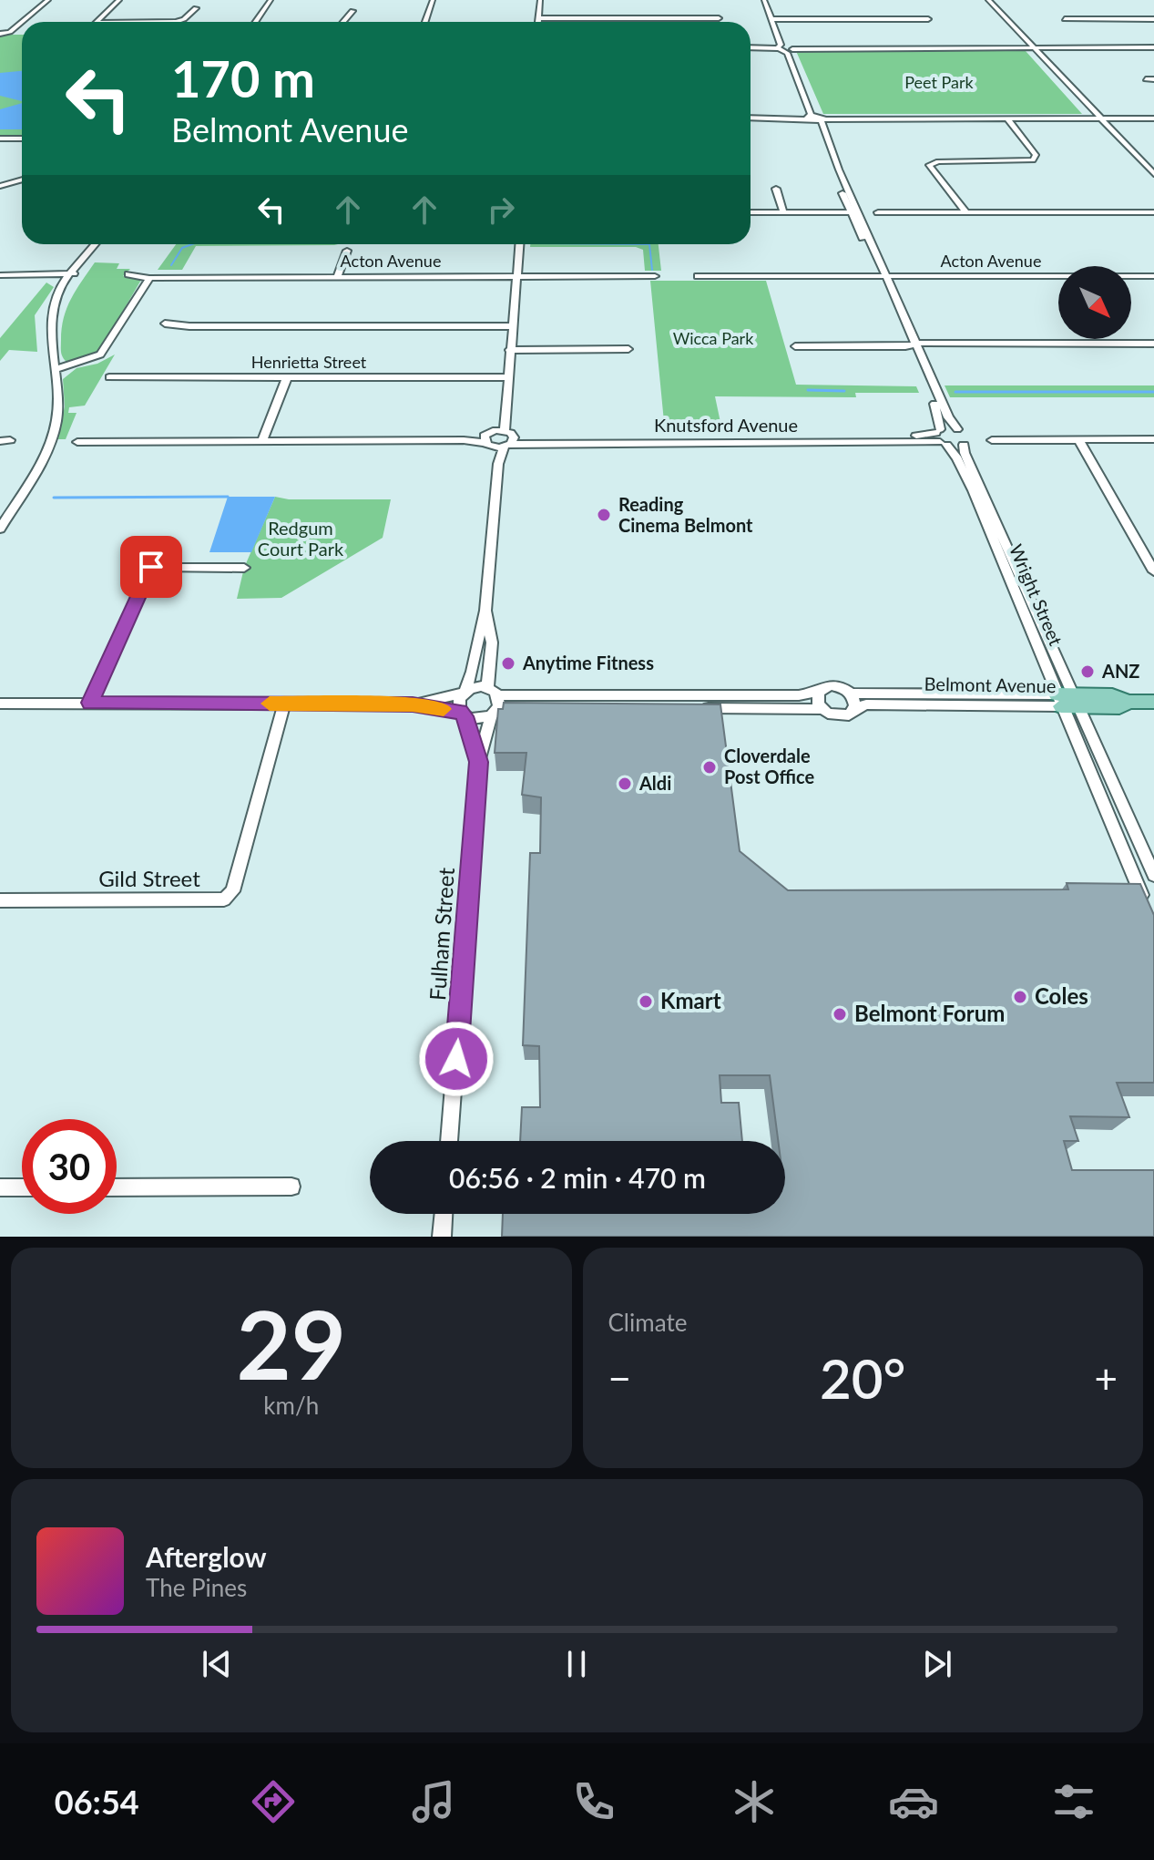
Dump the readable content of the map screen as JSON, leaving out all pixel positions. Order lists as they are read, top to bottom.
{
  "streets": {
    "main road": ["Belmont Avenue"],
    "street": [
      "Acton Avenue",
      "Henrietta Street",
      "Knutsford Avenue",
      "Wright Street",
      "Gild Street",
      "Fulham Street"
    ]
  },
  "crossings": [
    ["Acton Avenue", "Wright Street"],
    ["Knutsford Avenue", "Wright Street"],
    ["Wright Street", "Belmont Avenue"],
    ["Belmont Avenue", "Fulham Street"]
  ],
  "parks": ["Peet Park", "Wicca Park", "Redgum Court Park"],
  "places": [
    "Reading Cinema Belmont",
    "Anytime Fitness",
    "ANZ",
    "Cloverdale Post Office",
    "Aldi",
    "Coles",
    "Kmart",
    "Belmont Forum"
  ],
  "north": "bottom right",
  "page": {
    "turn": ["170 m", "Belmont Avenue"],
    "limit": "30",
    "trip": "06:56 · 2 min · 470 m",
    "tile": [
      ["29", "km/h"],
      "Climate"
    ],
    "heat": ["−", "20°", "+"],
    "song": ["Afterglow", "The Pines"],
    "tabs": "06:54"
  }
}
